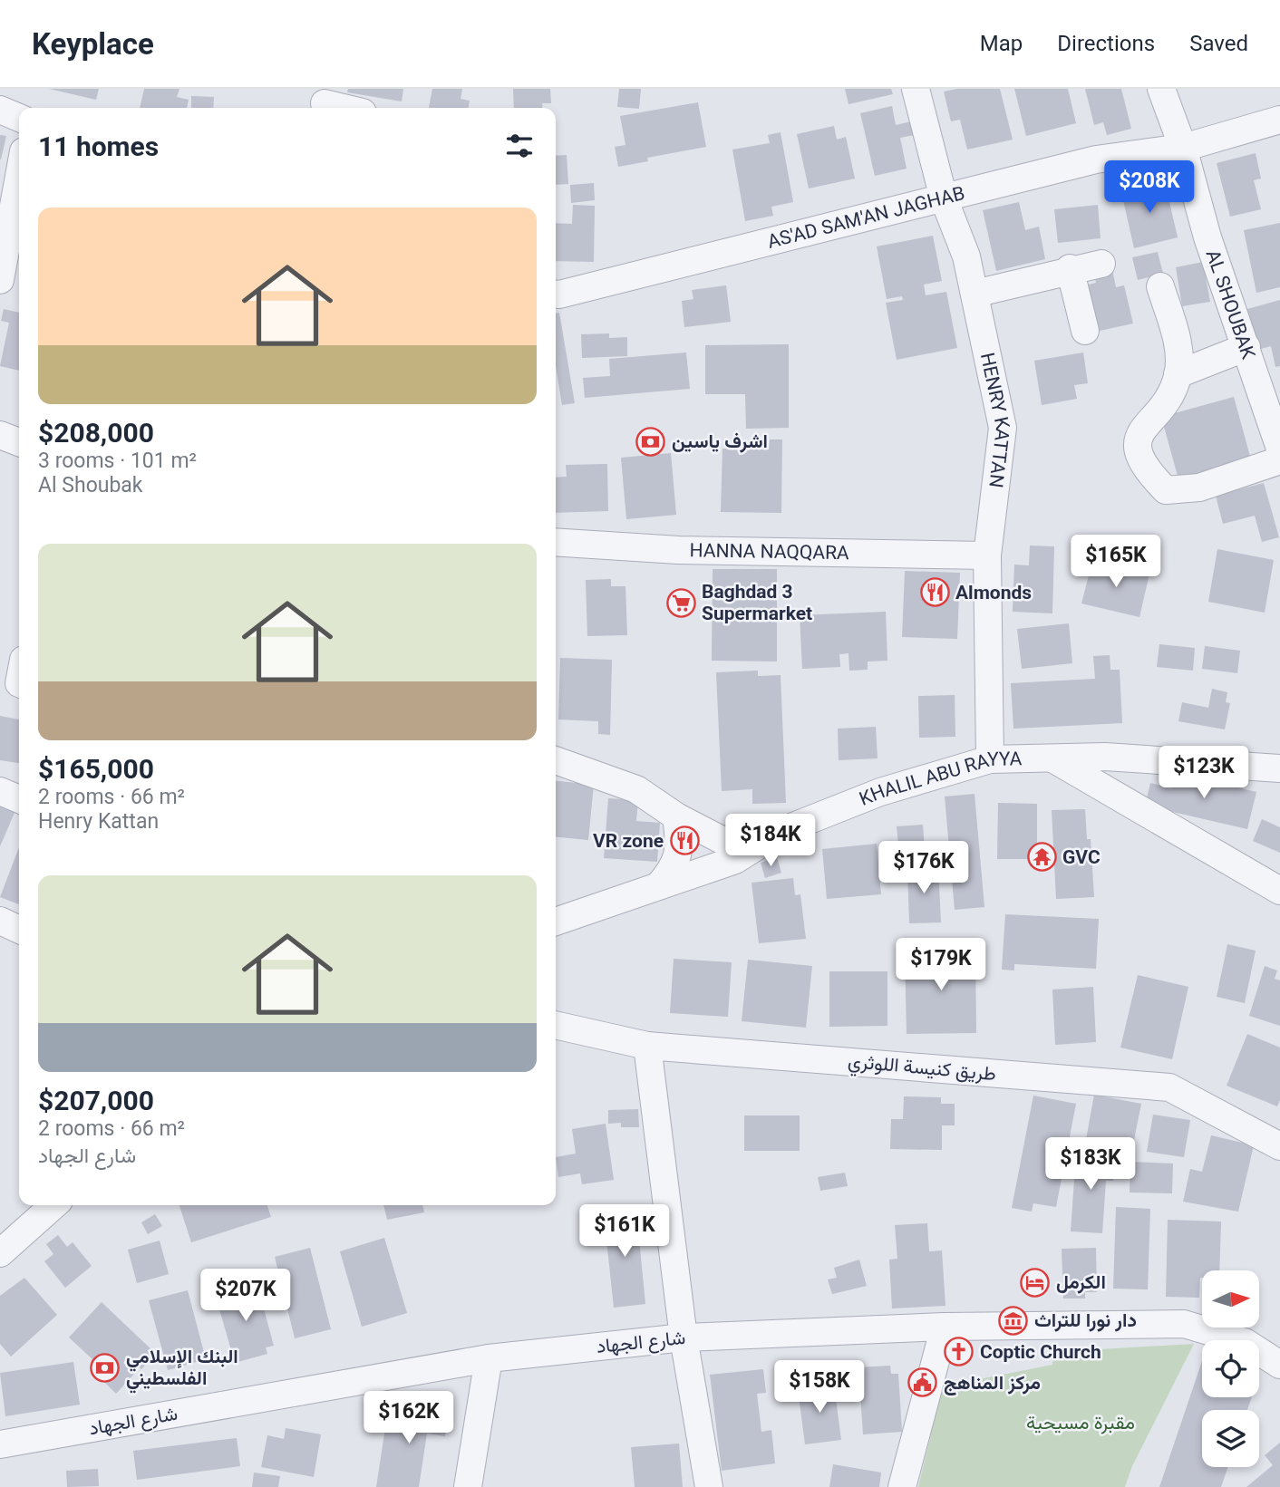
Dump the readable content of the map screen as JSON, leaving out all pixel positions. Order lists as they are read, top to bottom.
{
  "streets": {
    "street": [
      "AS'AD SAM'AN JAGHAB",
      "AL SHOUBAK",
      "HENRY KATTAN",
      "HANNA NAQQARA",
      "KHALIL ABU RAYYA",
      "طريق كنيسة اللوثري",
      "شارع الجهاد"
    ]
  },
  "crossings": [
    ["AS'AD SAM'AN JAGHAB", "AL SHOUBAK"],
    ["AS'AD SAM'AN JAGHAB", "HENRY KATTAN"],
    ["HENRY KATTAN", "HANNA NAQQARA"],
    ["HENRY KATTAN", "KHALIL ABU RAYYA"]
  ],
  "parks": ["مقبرة مسيحية"],
  "places": {
    "bank": ["اشرف ياسين", "البنك الإسلامي الفلسطيني"],
    "restaurant": ["Almonds", "VR zone"],
    "supermarket": ["Baghdad 3 Supermarket"],
    "temple": ["GVC"],
    "hotel": ["الكرمل"],
    "museum": ["دار نورا للتراث"],
    "church": ["Coptic Church"],
    "public building": ["مركز المناهج"]
  },
  "north": "right",
  "page": {
    "header": "Keyplace",
    "nav": ["Map", "Directions", "Saved"],
    "heading": "11 homes",
    "price": [
      "$208K",
      "$165K",
      "$123K",
      "$184K",
      "$176K",
      "$179K",
      "$183K",
      "$161K",
      "$207K",
      "$158K",
      "$162K"
    ],
    "list": [
      {
        "name": "$208,000",
        "note": "3 rooms · 101 m² · Al Shoubak"
      },
      {
        "name": "$165,000",
        "note": "2 rooms · 66 m² · Henry Kattan"
      },
      {
        "name": "$207,000",
        "note": "2 rooms · 66 m² · شارع الجهاد"
      }
    ]
  }
}
